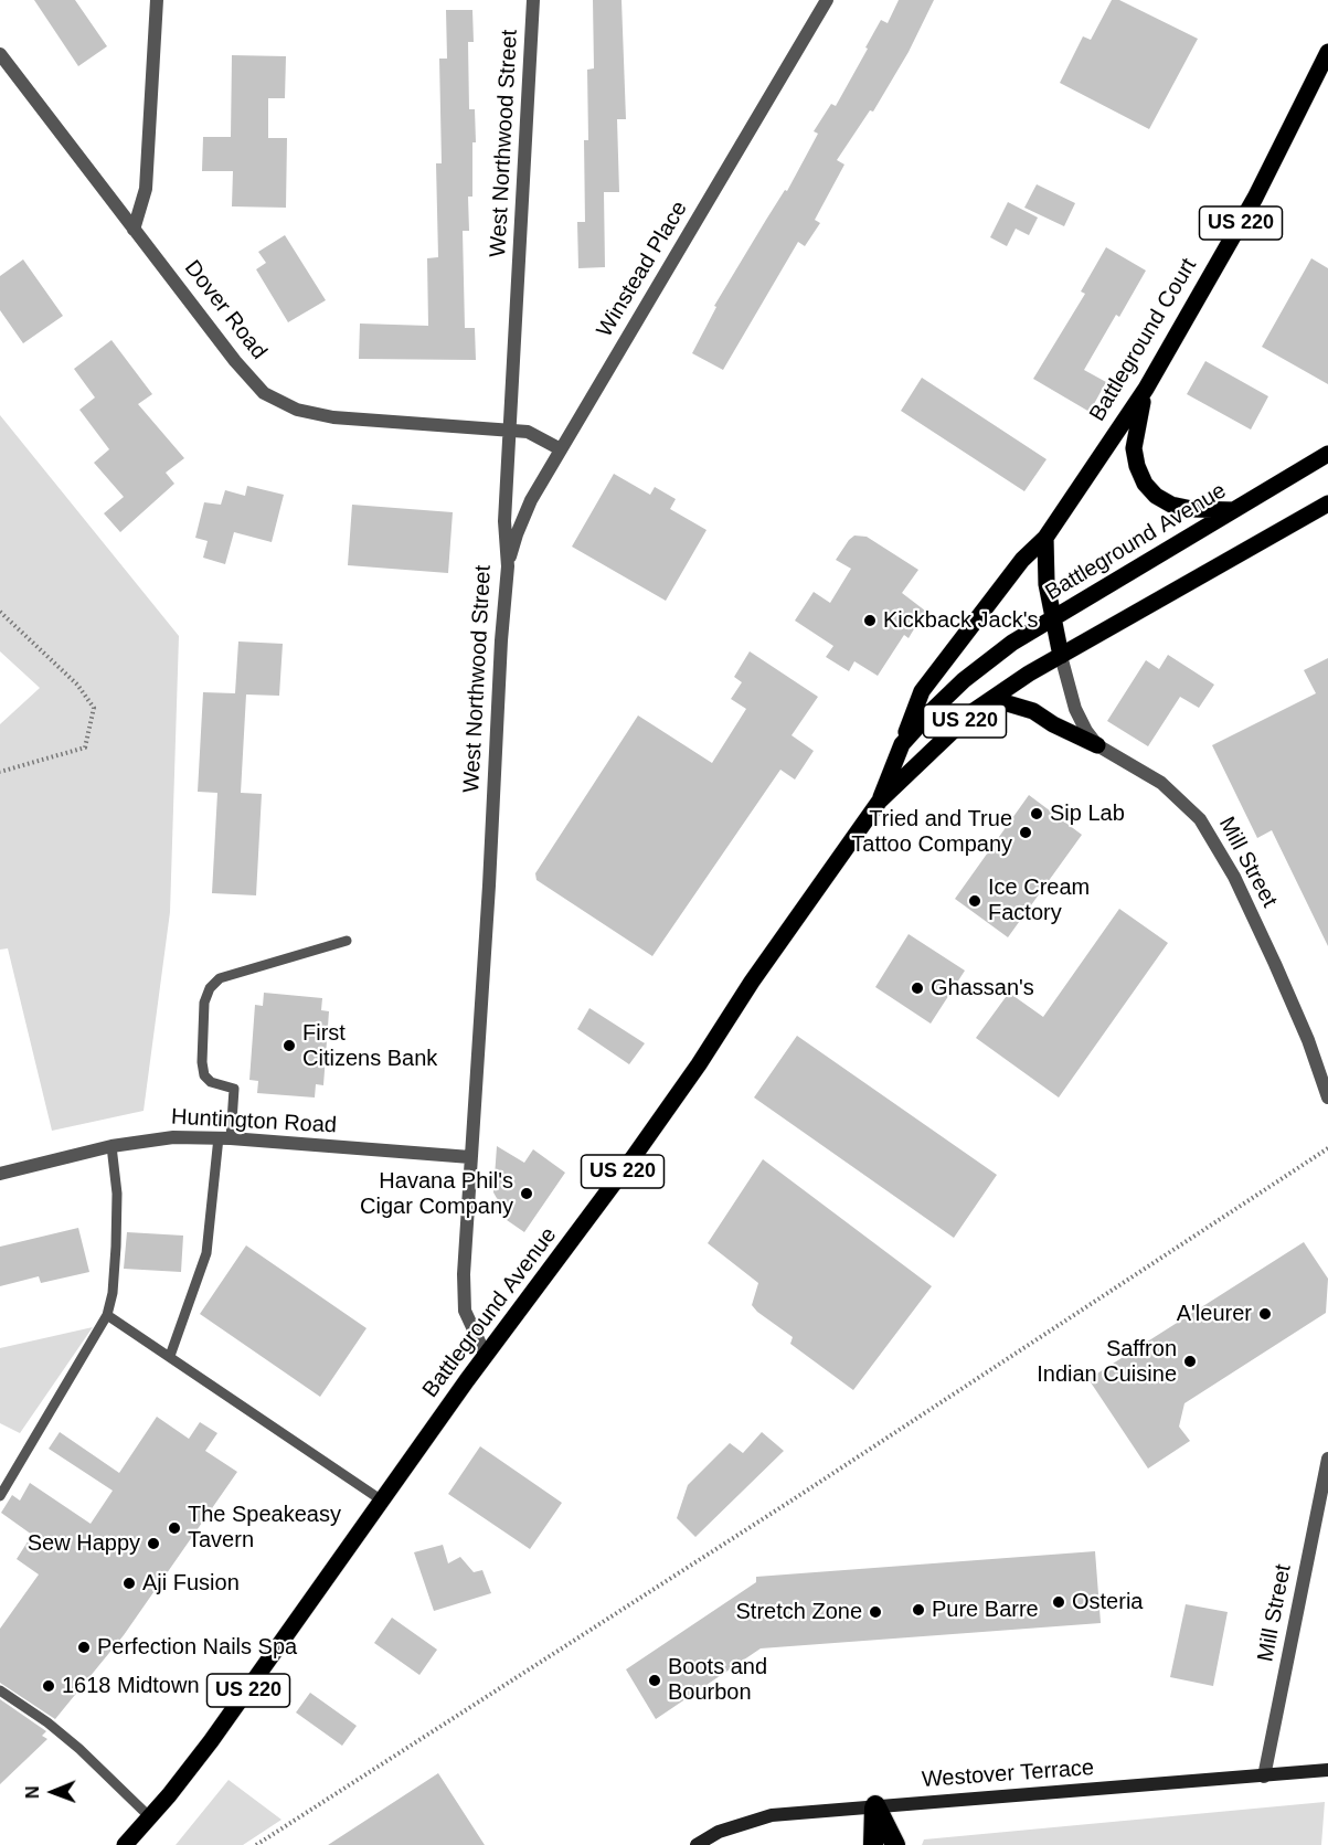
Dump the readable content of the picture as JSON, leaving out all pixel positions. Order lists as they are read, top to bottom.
{
  "streets": {
    "main road": [
      "US 220",
      "Battleground Court",
      "Battleground Avenue",
      "Westover Terrace"
    ],
    "street": [
      "West Northwood Street",
      "Winstead Place",
      "Dover Road",
      "Mill Street",
      "Huntington Road"
    ]
  },
  "crossings": [
    ["West Northwood Street", "Winstead Place"],
    ["West Northwood Street", "Dover Road"],
    ["West Northwood Street", "Battleground Avenue"],
    ["West Northwood Street", "Huntington Road"],
    ["US 220", "Battleground Court"],
    ["US 220", "Battleground Avenue"],
    ["Winstead Place", "Dover Road"],
    ["Battleground Avenue", "Mill Street"],
    ["Mill Street", "Westover Terrace"]
  ],
  "places": [
    "Kickback Jack's",
    "Sip Lab",
    "Tried and True Tattoo Company",
    "Ice Cream Factory",
    "Ghassan's",
    "First Citizens Bank",
    "Havana Phil's Cigar Company",
    "A'leurer",
    "Saffron Indian Cuisine",
    "The Speakeasy Tavern",
    "Sew Happy",
    "Aji Fusion",
    "Osteria",
    "Pure Barre",
    "Stretch Zone",
    "Perfection Nails Spa",
    "Boots and Bourbon",
    "1618 Midtown"
  ],
  "north": "left"
}
